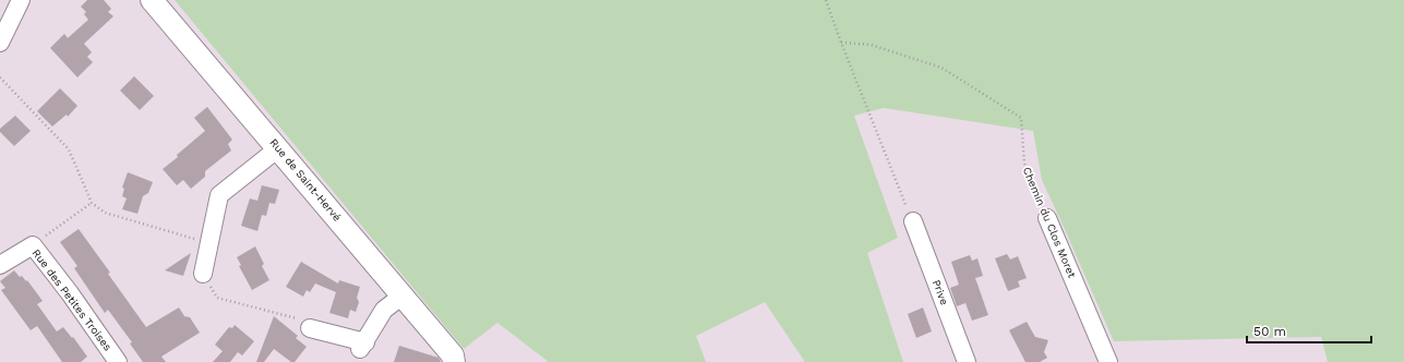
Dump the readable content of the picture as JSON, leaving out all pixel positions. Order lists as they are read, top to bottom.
{
  "streets": {
    "street": [
      "Rue de Saint-Hervé",
      "Chemin du Clos Moret",
      "Prive",
      "Rue des Petites Troises"
    ]
  },
  "scale_bar": "50 m"
}
